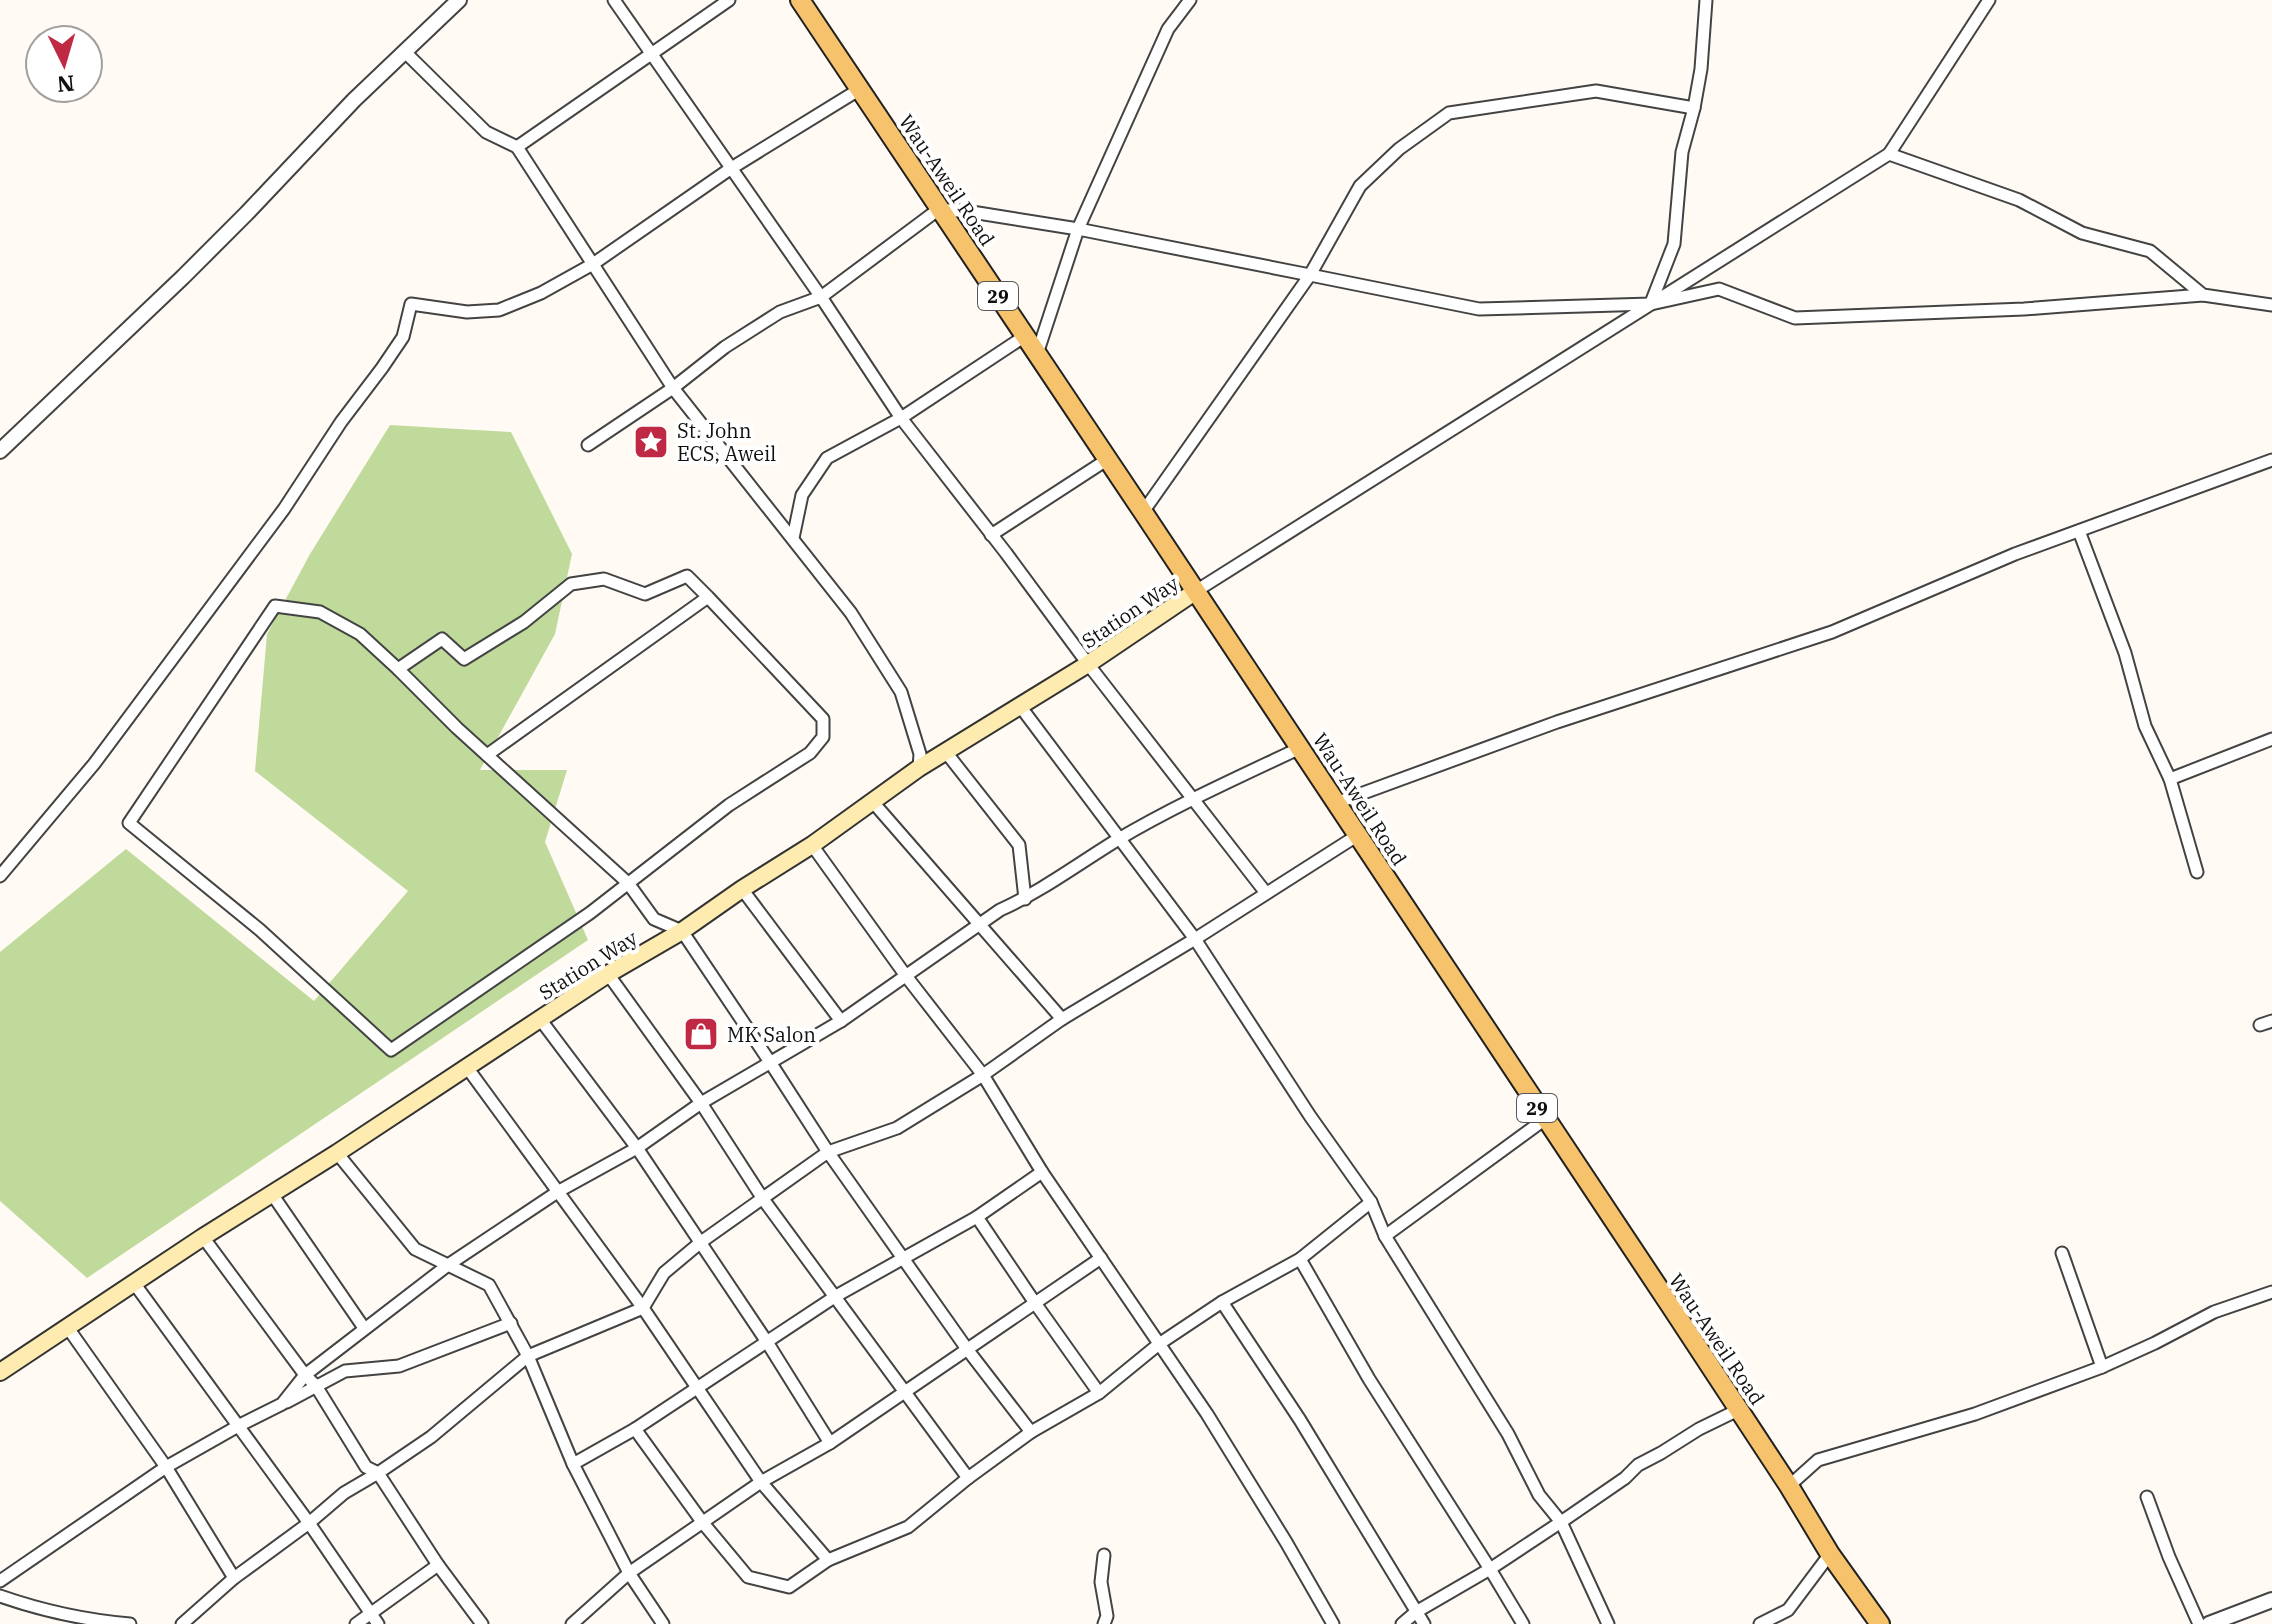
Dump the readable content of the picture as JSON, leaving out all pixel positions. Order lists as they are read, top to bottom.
{
  "streets": {
    "main road": ["Wau-Aweil Road", "29", "Station Way"]
  },
  "crossings": [
    ["Wau-Aweil Road", "Station Way"]
  ],
  "places": {
    "place": ["St. John ECS, Aweil"],
    "shop": ["MK Salon"]
  },
  "north": "bottom"
}
